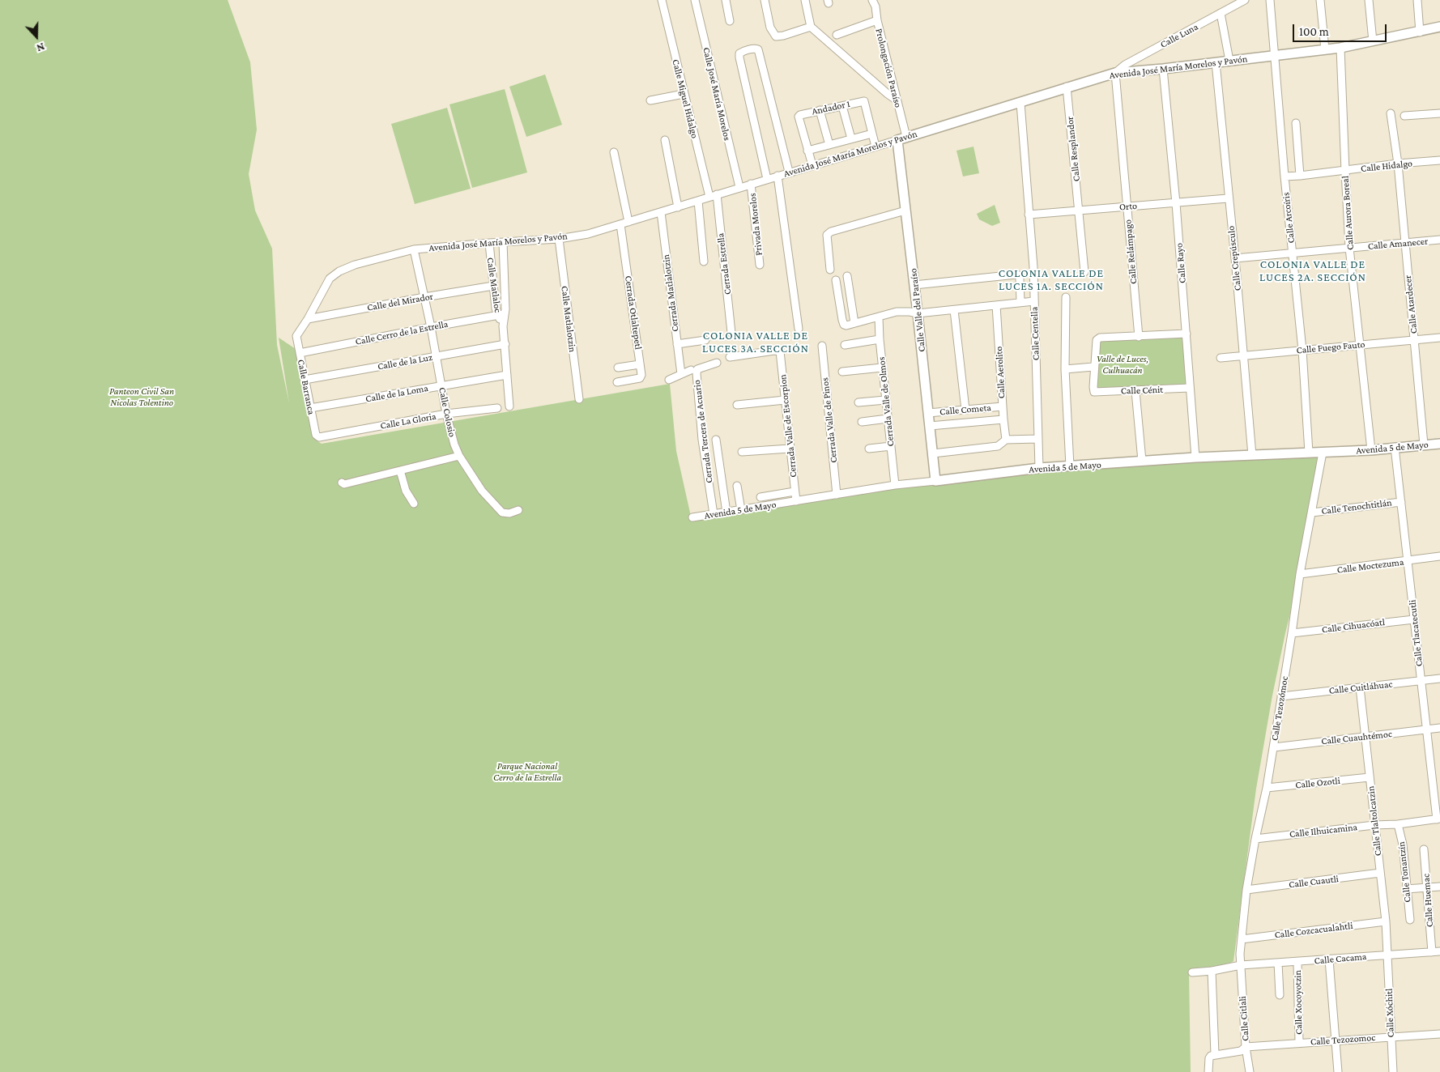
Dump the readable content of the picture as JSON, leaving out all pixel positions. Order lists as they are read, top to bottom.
{
  "streets": {
    "street": [
      "Calle Luna",
      "Avenida José María Morelos y Pavón",
      "Prolongación Paraíso",
      "Calle José María Morelos",
      "Calle Miguel Hidalgo",
      "Andador 1",
      "Calle Resplandor",
      "Calle Hidalgo",
      "Orto",
      "Calle Aurora Boreal",
      "Calle Arcoíris",
      "Privada Morelos",
      "Calle Amanecer",
      "Calle Relámpago",
      "Calle Crepúsculo",
      "Calle Rayo",
      "Cerrada Estrella",
      "Calle Matlaloc",
      "Cerrada Matlalotzin",
      "Calle del Mirador",
      "Calle Atardecer",
      "Calle Valle del Paraíso",
      "Cerrada Otlaltepetl",
      "Calle Matlalotzin",
      "Calle Cerro de la Estrella",
      "Calle Centella",
      "Calle Fuego Fauto",
      "Calle de la Luz",
      "Calle Aerolito",
      "Calle Barranca",
      "Calle Cénit",
      "Calle de la Loma",
      "Cerrada Valle de Olmos",
      "Calle Cometa",
      "Calle Colosio",
      "Cerrada Valle de Pinos",
      "Calle La Gloria",
      "Cerrada Valle de Escorpion",
      "Cerrada Tercera de Acuario",
      "Avenida 5 de Mayo",
      "Calle Tenochtitlán",
      "Calle Moctezuma",
      "Calle Cihuacóatl",
      "Calle Tlacatecutli",
      "Calle Cuitláhuac",
      "Calle Tezozómoc",
      "Calle Cuauhtémoc",
      "Calle Ozotli",
      "Calle Tlaltolcatzin",
      "Calle Ilhuicamina",
      "Calle Tonantzín",
      "Calle Cuautli",
      "Calle Huemac",
      "Calle Cozcacualahtli",
      "Calle Cacama",
      "Calle Xocoyotzin",
      "Calle Xóchitl",
      "Calle Citlali",
      "Calle Tezozomoc"
    ]
  },
  "crossings": [
    ["Calle Luna", "Avenida José María Morelos y Pavón"],
    ["Calle Luna", "Calle Relámpago"],
    ["Avenida José María Morelos y Pavón", "Prolongación Paraíso"],
    ["Avenida José María Morelos y Pavón", "Calle José María Morelos"],
    ["Avenida José María Morelos y Pavón", "Calle Miguel Hidalgo"],
    ["Avenida José María Morelos y Pavón", "Calle Resplandor"],
    ["Avenida José María Morelos y Pavón", "Calle Aurora Boreal"],
    ["Avenida José María Morelos y Pavón", "Calle Arcoíris"],
    ["Avenida José María Morelos y Pavón", "Privada Morelos"],
    ["Avenida José María Morelos y Pavón", "Calle Relámpago"],
    ["Avenida José María Morelos y Pavón", "Calle Crepúsculo"],
    ["Avenida José María Morelos y Pavón", "Calle Rayo"],
    ["Avenida José María Morelos y Pavón", "Cerrada Estrella"],
    ["Avenida José María Morelos y Pavón", "Calle Matlaloc"],
    ["Avenida José María Morelos y Pavón", "Cerrada Matlalotzin"],
    ["Avenida José María Morelos y Pavón", "Calle del Mirador"],
    ["Avenida José María Morelos y Pavón", "Calle Valle del Paraíso"],
    ["Avenida José María Morelos y Pavón", "Cerrada Otlaltepetl"],
    ["Avenida José María Morelos y Pavón", "Calle Matlalotzin"],
    ["Avenida José María Morelos y Pavón", "Calle Centella"],
    ["Avenida José María Morelos y Pavón", "Calle Barranca"],
    ["Avenida José María Morelos y Pavón", "Calle Colosio"],
    ["Prolongación Paraíso", "Calle Valle del Paraíso"],
    ["Calle Resplandor", "Orto"],
    ["Calle Hidalgo", "Calle Aurora Boreal"],
    ["Calle Hidalgo", "Calle Arcoíris"],
    ["Calle Hidalgo", "Calle Atardecer"],
    ["Orto", "Calle Relámpago"],
    ["Orto", "Calle Crepúsculo"],
    ["Orto", "Calle Rayo"],
    ["Orto", "Calle Centella"],
    ["Calle Aurora Boreal", "Calle Amanecer"],
    ["Calle Aurora Boreal", "Calle Fuego Fauto"],
    ["Calle Aurora Boreal", "Avenida 5 de Mayo"],
    ["Calle Arcoíris", "Calle Amanecer"],
    ["Calle Arcoíris", "Calle Fuego Fauto"],
    ["Calle Arcoíris", "Avenida 5 de Mayo"],
    ["Calle Amanecer", "Calle Crepúsculo"],
    ["Calle Amanecer", "Calle Atardecer"],
    ["Calle Crepúsculo", "Calle Fuego Fauto"],
    ["Calle Crepúsculo", "Avenida 5 de Mayo"],
    ["Calle Rayo", "Calle Cénit"],
    ["Calle Rayo", "Avenida 5 de Mayo"],
    ["Calle Matlaloc", "Calle del Mirador"],
    ["Calle Matlaloc", "Calle Cerro de la Estrella"],
    ["Calle Matlaloc", "Calle de la Luz"],
    ["Calle Matlaloc", "Calle de la Loma"],
    ["Calle del Mirador", "Calle Colosio"],
    ["Calle Atardecer", "Calle Fuego Fauto"],
    ["Calle Atardecer", "Avenida 5 de Mayo"],
    ["Calle Valle del Paraíso", "Calle Cometa"],
    ["Calle Valle del Paraíso", "Avenida 5 de Mayo"],
    ["Calle Cerro de la Estrella", "Calle Barranca"],
    ["Calle Cerro de la Estrella", "Calle Colosio"],
    ["Calle Centella", "Avenida 5 de Mayo"],
    ["Calle de la Luz", "Calle Barranca"],
    ["Calle de la Luz", "Calle Colosio"],
    ["Calle Aerolito", "Calle Cometa"],
    ["Calle Barranca", "Calle de la Loma"],
    ["Calle Barranca", "Calle La Gloria"],
    ["Calle de la Loma", "Calle Colosio"],
    ["Cerrada Valle de Olmos", "Avenida 5 de Mayo"],
    ["Calle Colosio", "Calle La Gloria"],
    ["Cerrada Valle de Pinos", "Avenida 5 de Mayo"],
    ["Cerrada Valle de Escorpion", "Avenida 5 de Mayo"],
    ["Cerrada Tercera de Acuario", "Avenida 5 de Mayo"],
    ["Avenida 5 de Mayo", "Calle Tlacatecutli"],
    ["Avenida 5 de Mayo", "Calle Tezozómoc"],
    ["Calle Tenochtitlán", "Calle Tlacatecutli"],
    ["Calle Tenochtitlán", "Calle Tezozómoc"],
    ["Calle Moctezuma", "Calle Tlacatecutli"],
    ["Calle Moctezuma", "Calle Tezozómoc"],
    ["Calle Cihuacóatl", "Calle Tlacatecutli"],
    ["Calle Cihuacóatl", "Calle Tezozómoc"],
    ["Calle Tlacatecutli", "Calle Cuitláhuac"],
    ["Calle Tlacatecutli", "Calle Cuauhtémoc"],
    ["Calle Tlacatecutli", "Calle Ilhuicamina"],
    ["Calle Cuitláhuac", "Calle Tezozómoc"],
    ["Calle Cuitláhuac", "Calle Tlaltolcatzin"],
    ["Calle Tezozómoc", "Calle Cuauhtémoc"],
    ["Calle Tezozómoc", "Calle Ozotli"],
    ["Calle Tezozómoc", "Calle Ilhuicamina"],
    ["Calle Tezozómoc", "Calle Cuautli"],
    ["Calle Tezozómoc", "Calle Cozcacualahtli"],
    ["Calle Tezozómoc", "Calle Cacama"],
    ["Calle Tezozómoc", "Calle Citlali"],
    ["Calle Cuauhtémoc", "Calle Tlaltolcatzin"],
    ["Calle Ozotli", "Calle Tlaltolcatzin"],
    ["Calle Tlaltolcatzin", "Calle Ilhuicamina"],
    ["Calle Tlaltolcatzin", "Calle Cuautli"],
    ["Calle Tlaltolcatzin", "Calle Cozcacualahtli"],
    ["Calle Tlaltolcatzin", "Calle Cacama"],
    ["Calle Tlaltolcatzin", "Calle Xóchitl"],
    ["Calle Ilhuicamina", "Calle Tonantzín"],
    ["Calle Huemac", "Calle Cacama"],
    ["Calle Cacama", "Calle Xocoyotzin"],
    ["Calle Cacama", "Calle Xóchitl"],
    ["Calle Cacama", "Calle Citlali"],
    ["Calle Xocoyotzin", "Calle Tezozomoc"],
    ["Calle Xóchitl", "Calle Tezozomoc"],
    ["Calle Citlali", "Calle Tezozomoc"]
  ],
  "districts": ["COLONIA VALLE DE LUCES 2A. SECCIÓN", "COLONIA VALLE DE LUCES 1A. SECCIÓN", "COLONIA VALLE DE LUCES 3A. SECCIÓN"],
  "parks": ["Valle de Luces, Culhuacán", "Panteon Civil San Nicolas Tolentino", "Parque Nacional Cerro de la Estrella"],
  "scale_bar": "100 m",
  "north": "bottom"
}
